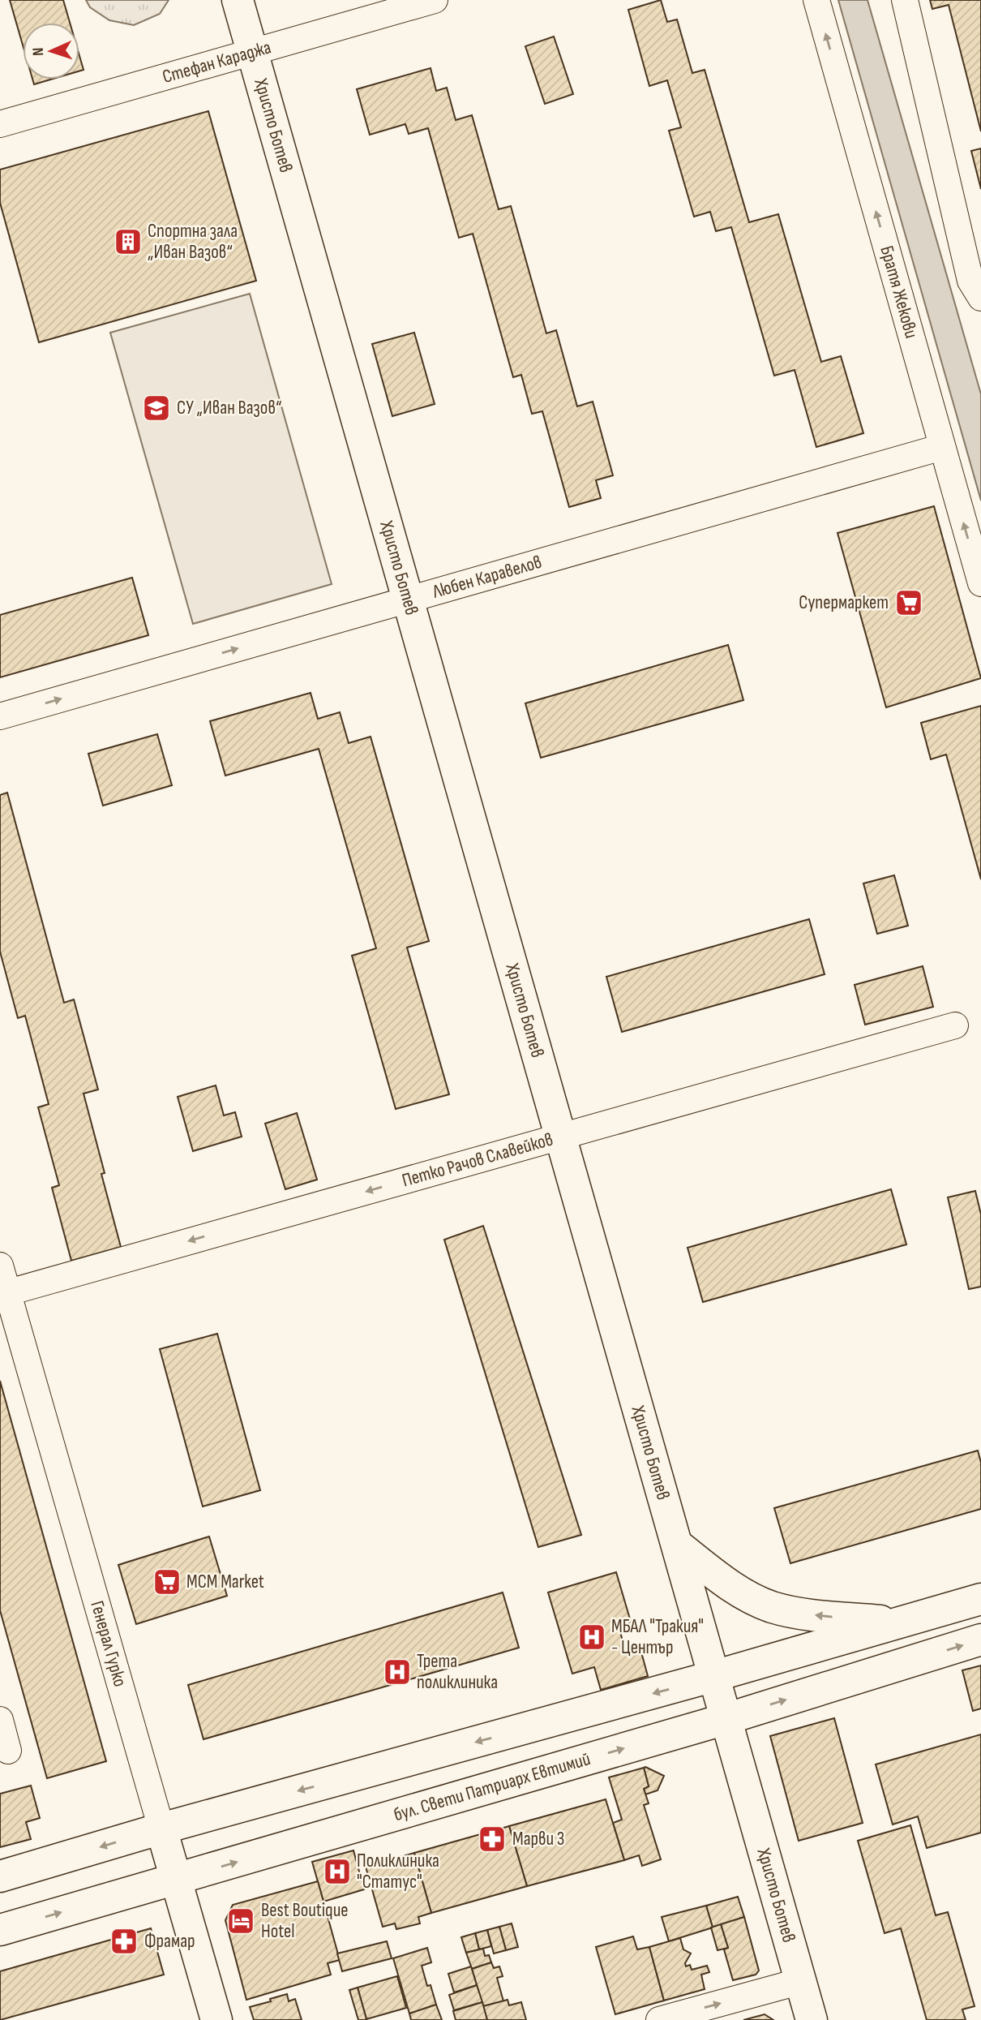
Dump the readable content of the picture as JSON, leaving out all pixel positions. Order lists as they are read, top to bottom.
{
  "streets": {
    "main road": ["Христо Ботев", "Генерал Гурко", "бул. Свети Патриарх Евтимий"],
    "street": [
      "Стефан Караджа",
      "Братя Жекови",
      "Любен Каравелов",
      "Петко Рачов Славейков"
    ]
  },
  "crossings": [
    ["Стефан Караджа", "Христо Ботев"],
    ["Христо Ботев", "Любен Каравелов"],
    ["Христо Ботев", "Петко Рачов Славейков"],
    ["Христо Ботев", "бул. Свети Патриарх Евтимий"],
    ["Братя Жекови", "Любен Каравелов"],
    ["Петко Рачов Славейков", "Генерал Гурко"],
    ["Генерал Гурко", "бул. Свети Патриарх Евтимий"]
  ],
  "one_way": ["Любен Каравелов", "Петко Рачов Славейков"],
  "places": {
    "building": ["Спортна зала „Иван Вазов“"],
    "school or university": ["СУ „Иван Вазов“"],
    "supermarket": ["Супермаркет", "MCM Market"],
    "hospital": ["МБАЛ \"Тракия\" - Център", "Трета поликлиника", "Поликлиника \"Статус\""],
    "pharmacy": ["Марви 3", "Фрамар"],
    "hotel": ["Best Boutique Hotel"]
  },
  "north": "left"
}
